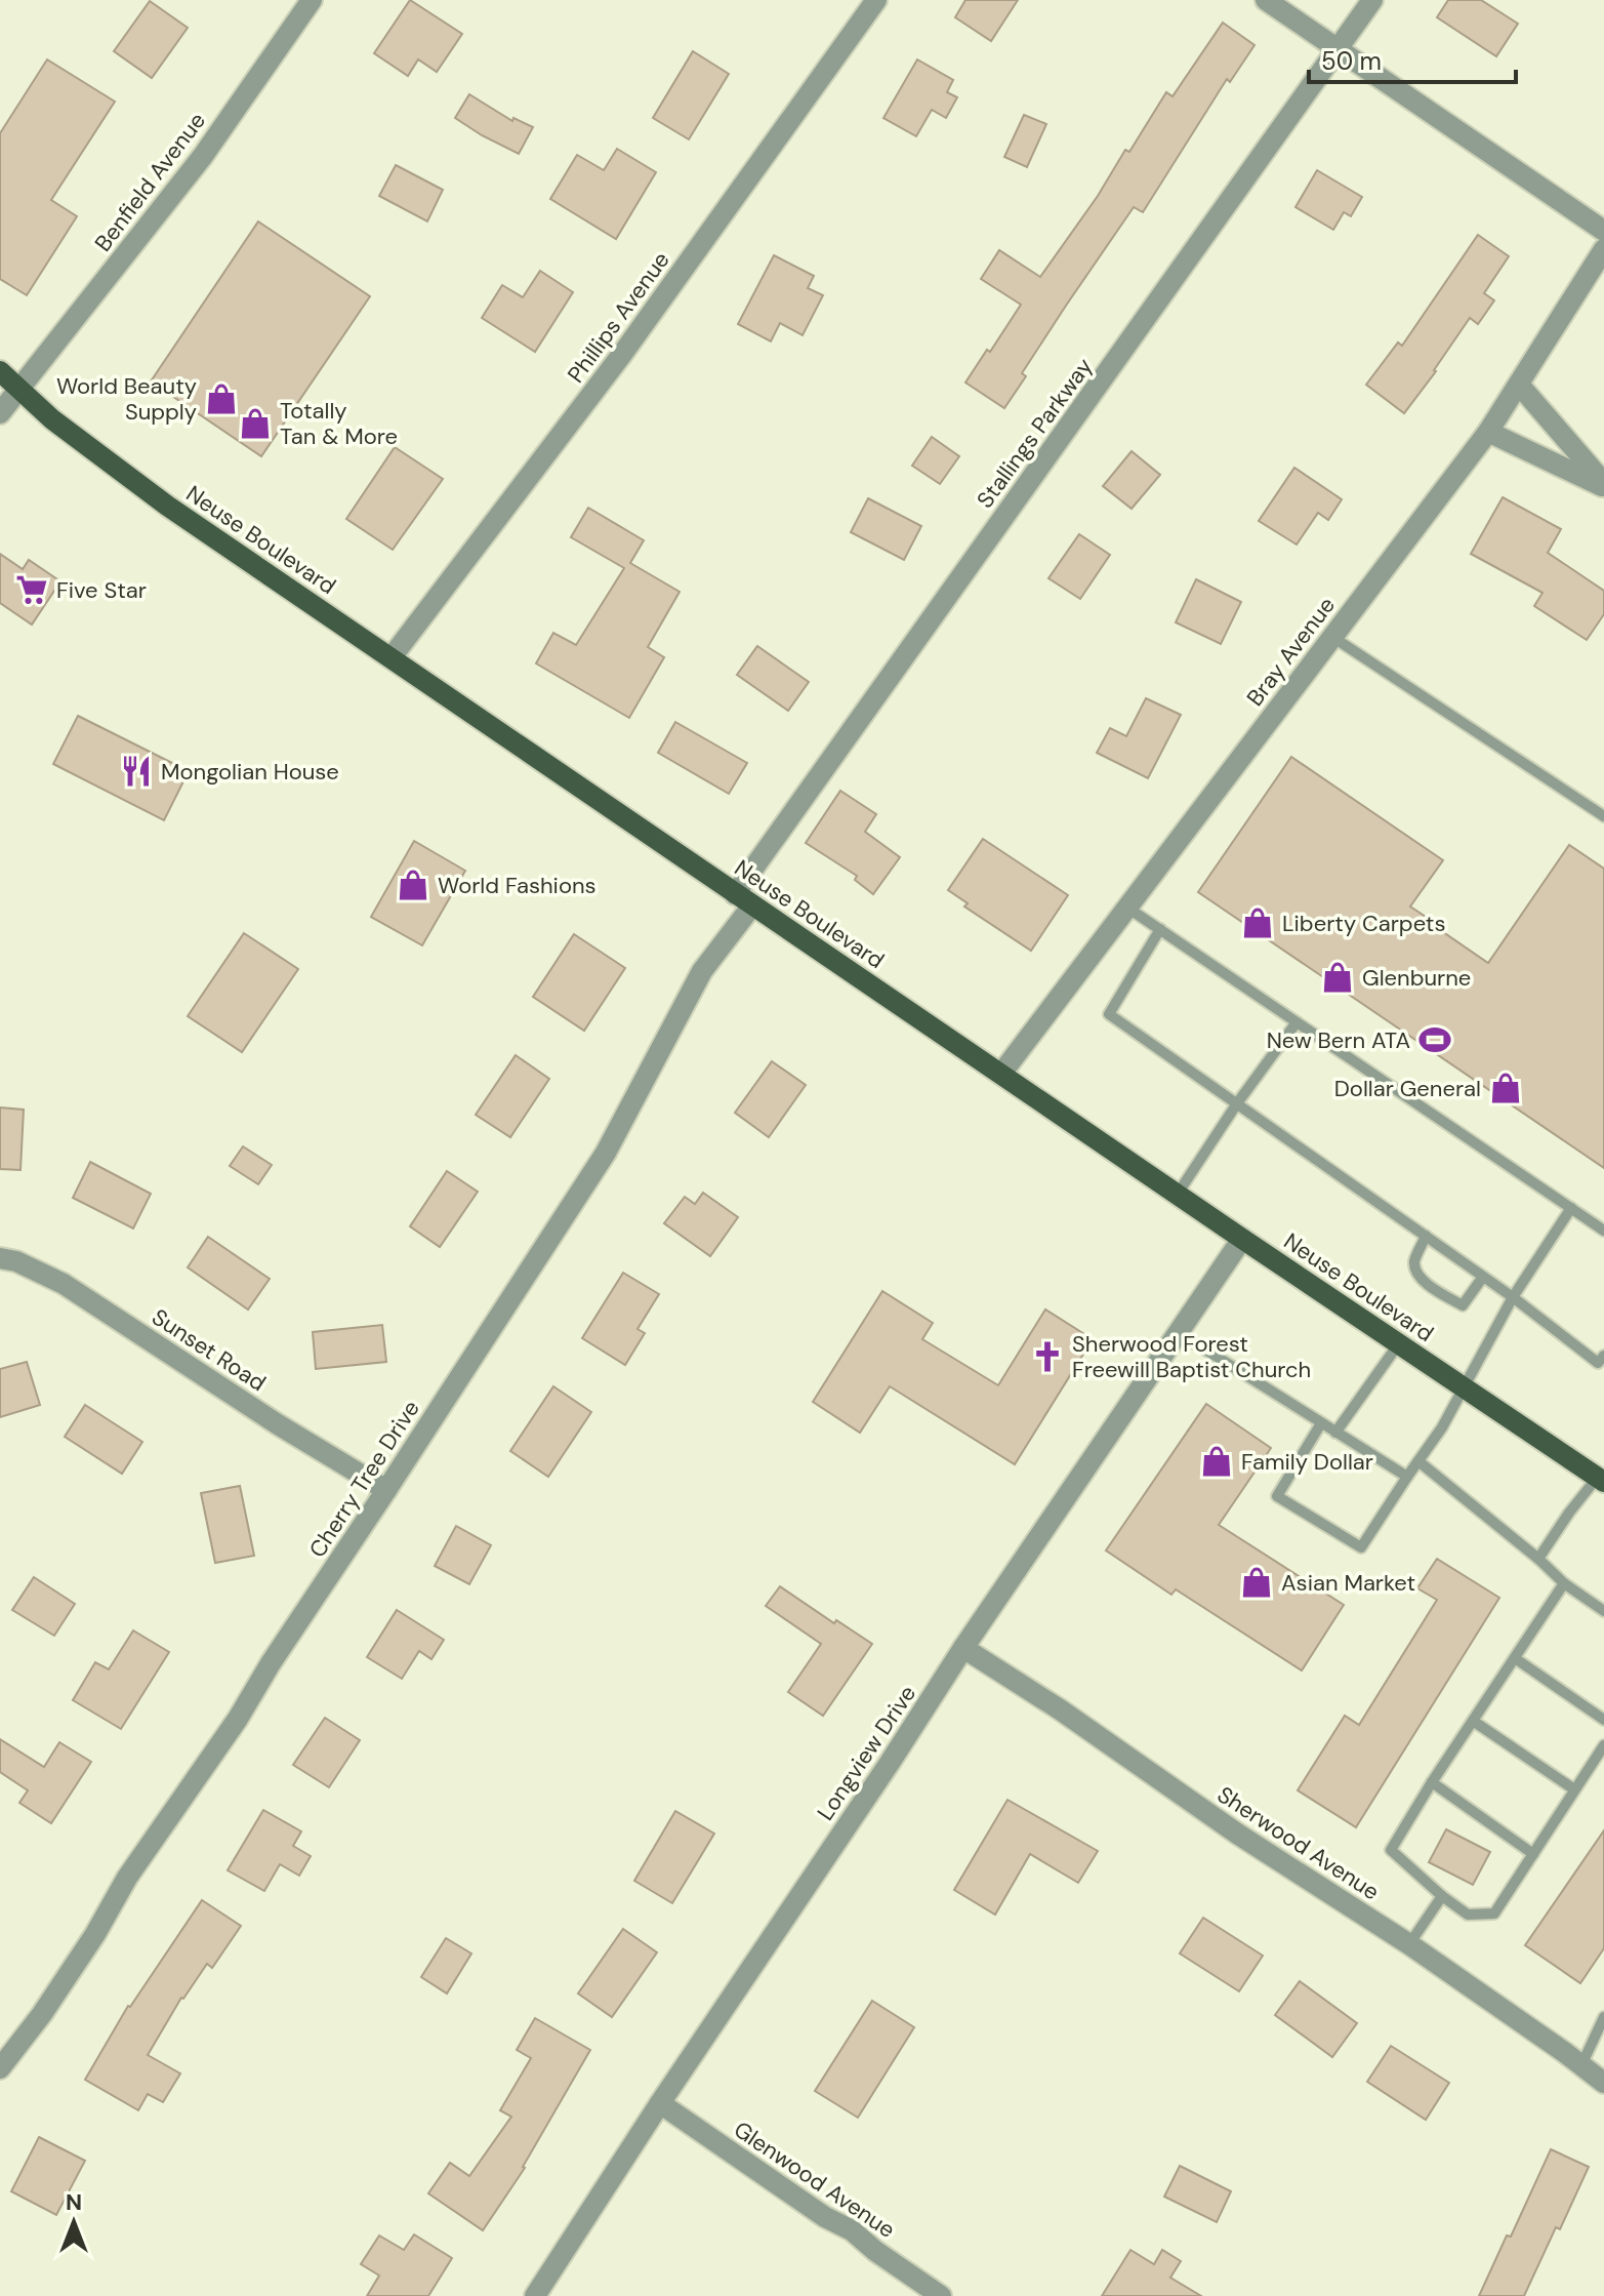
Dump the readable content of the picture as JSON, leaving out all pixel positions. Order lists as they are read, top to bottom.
{
  "streets": {
    "main road": ["Neuse Boulevard"],
    "street": [
      "Benfield Avenue",
      "Phillips Avenue",
      "Stallings Parkway",
      "Bray Avenue",
      "Sunset Road",
      "Cherry Tree Drive",
      "Longview Drive",
      "Sherwood Avenue",
      "Glenwood Avenue"
    ]
  },
  "crossings": [
    ["Benfield Avenue", "Neuse Boulevard"],
    ["Phillips Avenue", "Neuse Boulevard"],
    ["Stallings Parkway", "Neuse Boulevard"],
    ["Stallings Parkway", "Cherry Tree Drive"],
    ["Neuse Boulevard", "Bray Avenue"],
    ["Neuse Boulevard", "Cherry Tree Drive"],
    ["Neuse Boulevard", "Longview Drive"],
    ["Sunset Road", "Cherry Tree Drive"],
    ["Longview Drive", "Sherwood Avenue"],
    ["Longview Drive", "Glenwood Avenue"]
  ],
  "places": {
    "shop": [
      "World Beauty Supply",
      "Totally Tan & More",
      "World Fashions",
      "Liberty Carpets",
      "Glenburne",
      "Dollar General",
      "Family Dollar",
      "Asian Market"
    ],
    "supermarket": ["Five Star"],
    "restaurant": ["Mongolian House"],
    "sports": ["New Bern ATA"],
    "church": ["Sherwood Forest Freewill Baptist Church"]
  },
  "scale_bar": "50 m",
  "north": "top"
}
